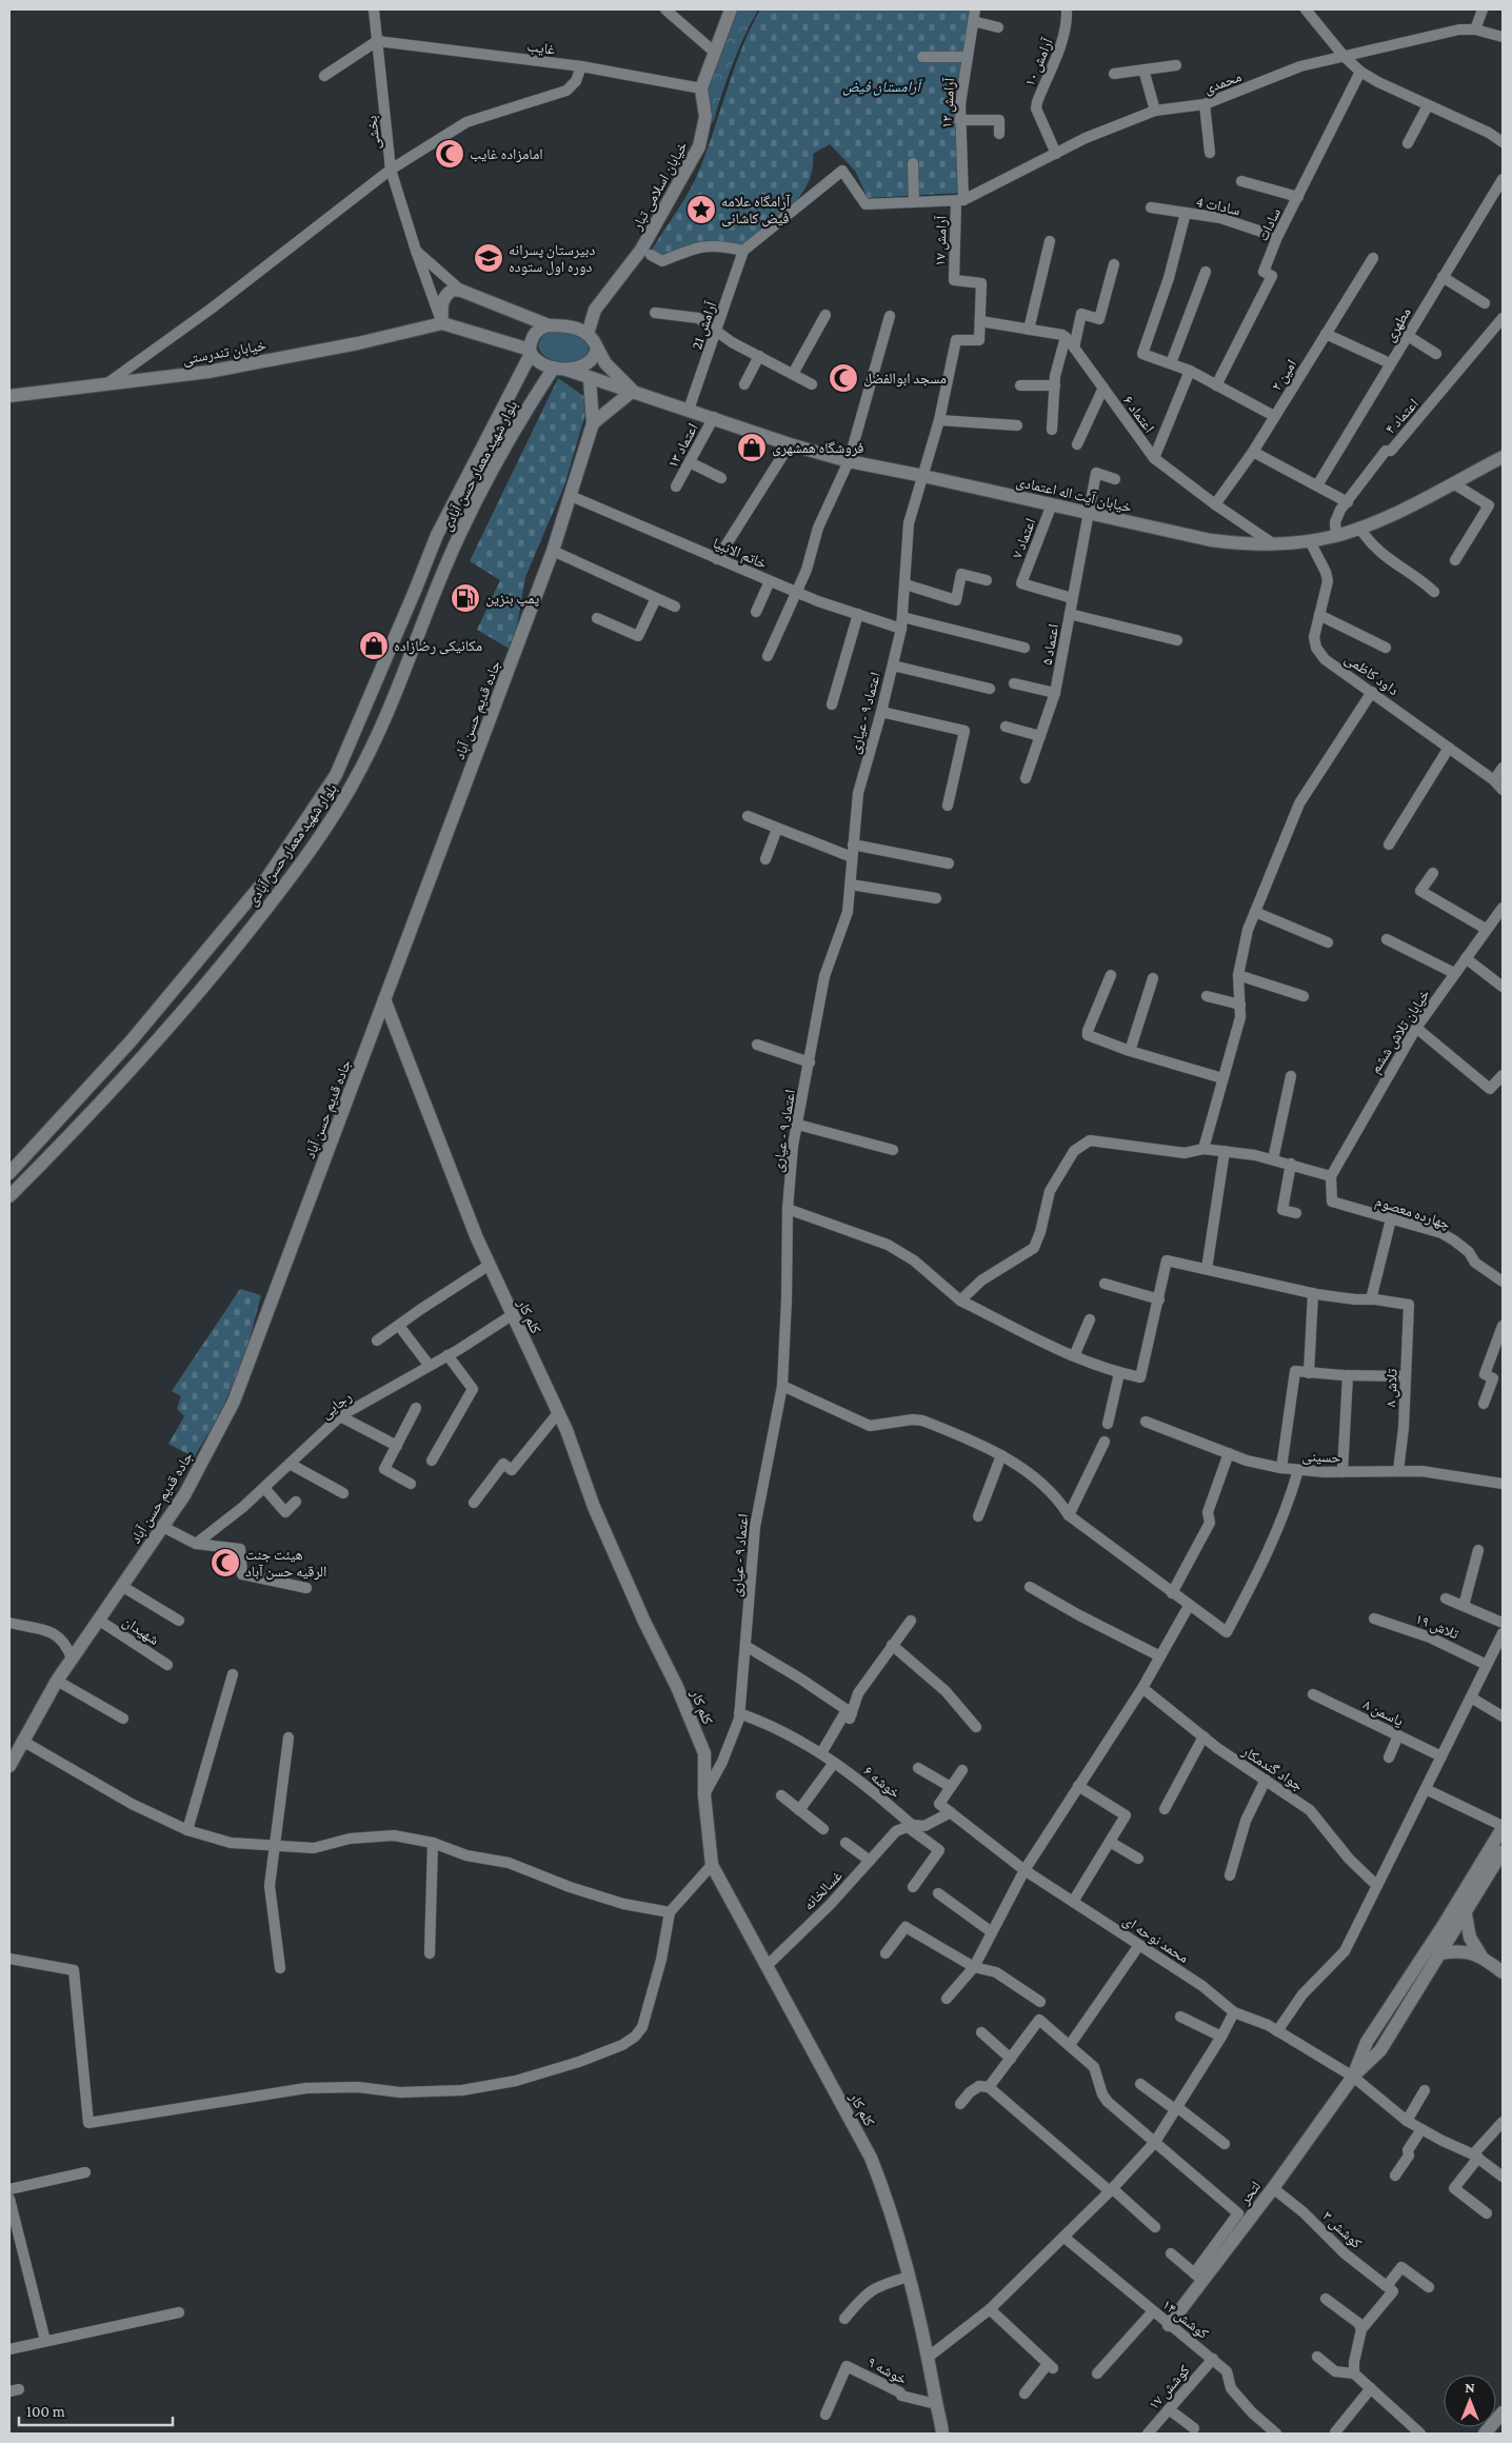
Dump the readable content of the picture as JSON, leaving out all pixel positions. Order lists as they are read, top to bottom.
{
  "streets": {
    "street": [
      "غایب",
      "آرامش ۱۰",
      "محمدی",
      "آرامش ۱۲",
      "بخشی",
      "خیابان اسلامی تبار",
      "سادات 4",
      "سادات",
      "آرامش ۱۷",
      "مطهری",
      "آرامش 21",
      "خیابان تندرستی",
      "امین ۲",
      "اعتماد ۶",
      "اعتماد ۴",
      "اعتماد ۱۳",
      "بلوار شهید معمار حسن آبادی",
      "خیابان آیت اله اعتمادی",
      "اعتماد ۷",
      "خاتم الانبیا",
      "اعتماد ۵",
      "داود کاظمی",
      "جاده قدیم حسن آباد",
      "اعتماد ۹ - عیاری",
      "خیابان تلاش ششم",
      "چهارده معصوم",
      "کلم کار",
      "تلاش ۸",
      "رجایی",
      "حسینی",
      "تلاش ۱۹",
      "شهیدان",
      "یاسمن ۸",
      "جواد گندمکار",
      "خوشه ۶",
      "غسالخانه",
      "محمد نوحه ای",
      "لتحر",
      "کوشش ۳",
      "کوشش ۱۴",
      "خوشه ۹",
      "کوشش ۱۷"
    ]
  },
  "crossings": [
    ["غایب", "بخشی"],
    ["غایب", "خیابان اسلامی تبار"],
    ["آرامش ۱۰", "محمدی"],
    ["محمدی", "آرامش ۱۲"],
    ["محمدی", "آرامش ۱۷"],
    ["آرامش ۱۲", "آرامش ۱۷"],
    ["بخشی", "خیابان تندرستی"],
    ["خیابان اسلامی تبار", "بلوار شهید معمار حسن آبادی"],
    ["خیابان اسلامی تبار", "خیابان آیت اله اعتمادی"],
    ["سادات 4", "سادات"],
    ["آرامش ۱۷", "اعتماد ۹ - عیاری"],
    ["آرامش 21", "خیابان آیت اله اعتمادی"],
    ["امین ۲", "اعتماد ۶"],
    ["اعتماد ۶", "خیابان آیت اله اعتمادی"],
    ["اعتماد ۴", "خیابان آیت اله اعتمادی"],
    ["اعتماد ۱۳", "خیابان آیت اله اعتمادی"],
    ["بلوار شهید معمار حسن آبادی", "خیابان آیت اله اعتمادی"],
    ["خیابان آیت اله اعتمادی", "اعتماد ۷"],
    ["خیابان آیت اله اعتمادی", "اعتماد ۵"],
    ["خیابان آیت اله اعتمادی", "داود کاظمی"],
    ["خیابان آیت اله اعتمادی", "جاده قدیم حسن آباد"],
    ["خیابان آیت اله اعتمادی", "اعتماد ۹ - عیاری"],
    ["اعتماد ۷", "اعتماد ۵"],
    ["خاتم الانبیا", "جاده قدیم حسن آباد"],
    ["خاتم الانبیا", "اعتماد ۹ - عیاری"],
    ["جاده قدیم حسن آباد", "کلم کار"],
    ["جاده قدیم حسن آباد", "شهیدان"],
    ["اعتماد ۹ - عیاری", "کلم کار"],
    ["اعتماد ۹ - عیاری", "خوشه ۶"],
    ["خیابان تلاش ششم", "چهارده معصوم"],
    ["کلم کار", "رجایی"],
    ["کلم کار", "غسالخانه"],
    ["کلم کار", "خوشه ۹"],
    ["تلاش ۸", "حسینی"],
    ["خوشه ۶", "غسالخانه"],
    ["محمد نوحه ای", "لتحر"],
    ["لتحر", "کوشش ۳"],
    ["لتحر", "کوشش ۱۴"],
    ["کوشش ۱۴", "کوشش ۱۷"]
  ],
  "parks": ["آرامستان فیض"],
  "places": {
    "mosque": ["امامزاده غایب", "مسجد ابوالفضل", "هیئت جنت الرقیه حسن آباد"],
    "place": ["آرامگاه علامه فیض کاشانی"],
    "school or university": ["دبیرستان پسرانه دوره اول ستوده"],
    "shop": ["فروشگاه همشهری", "مکانیکی رضازاده"],
    "fuel station": ["پمپ بنزین"]
  },
  "scale_bar": "100 m",
  "north": "top"
}
